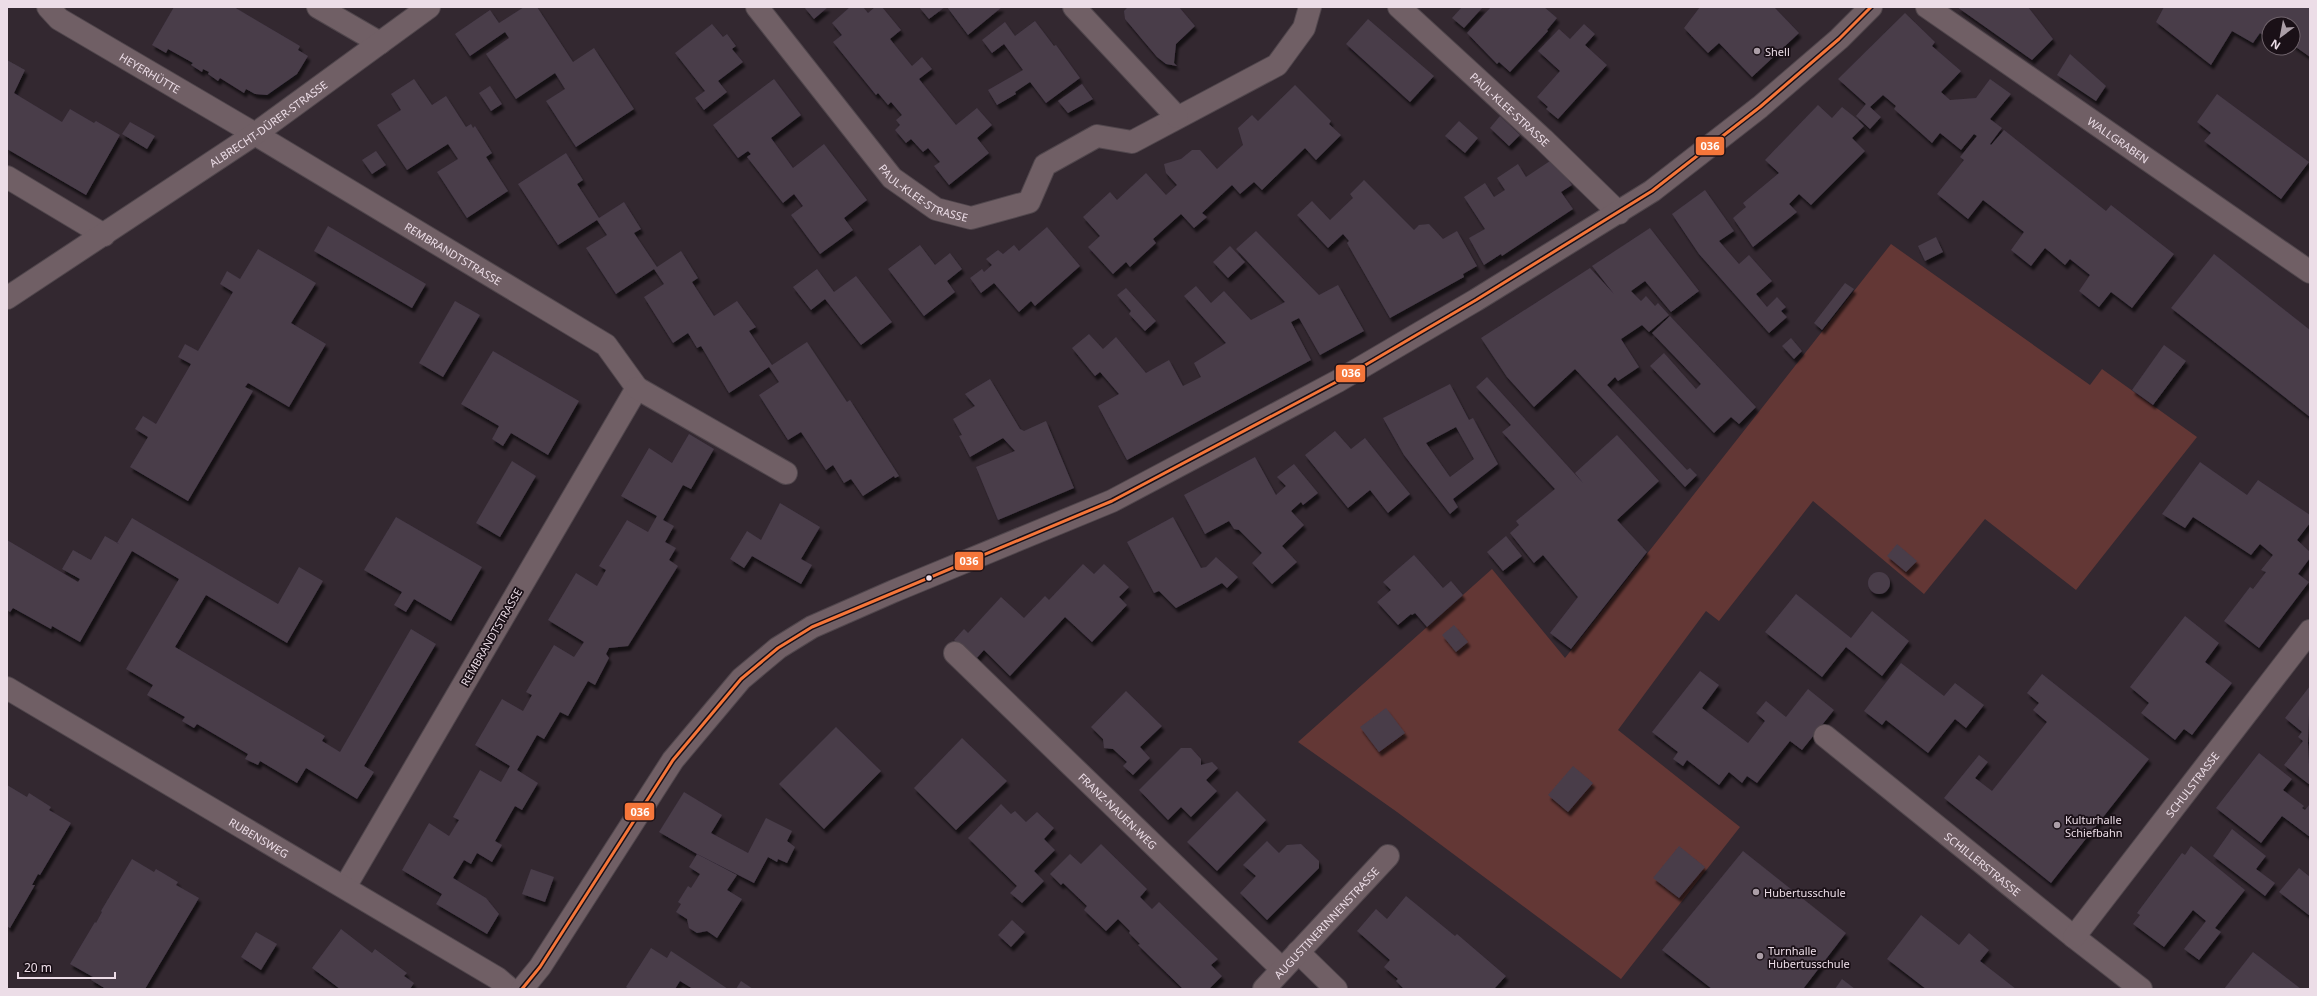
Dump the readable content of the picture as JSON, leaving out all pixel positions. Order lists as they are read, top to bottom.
{
  "streets": {
    "street": [
      "HEYERHÜTTE",
      "PAUL-KLEE-STRASSE",
      "ALBRECHT-DÜRER-STRASSE",
      "WALLGRABEN",
      "REMBRANDTSTRASSE",
      "SCHULSTRASSE",
      "FRANZ-NAUEN-WEG",
      "RUBENSWEG",
      "SCHILLERSTRASSE",
      "AUGUSTINERINNENSTRASSE"
    ]
  },
  "crossings": [
    ["HEYERHÜTTE", "ALBRECHT-DÜRER-STRASSE"],
    ["HEYERHÜTTE", "REMBRANDTSTRASSE"],
    ["ALBRECHT-DÜRER-STRASSE", "REMBRANDTSTRASSE"],
    ["REMBRANDTSTRASSE", "RUBENSWEG"],
    ["SCHULSTRASSE", "SCHILLERSTRASSE"],
    ["FRANZ-NAUEN-WEG", "AUGUSTINERINNENSTRASSE"]
  ],
  "places": [
    "Shell",
    "Kulturhalle Schiefbahn",
    "Hubertusschule",
    "Turnhalle Hubertusschule"
  ],
  "lines": ["transit line 036"],
  "scale_bar": "20 m",
  "north": "bottom left"
}
